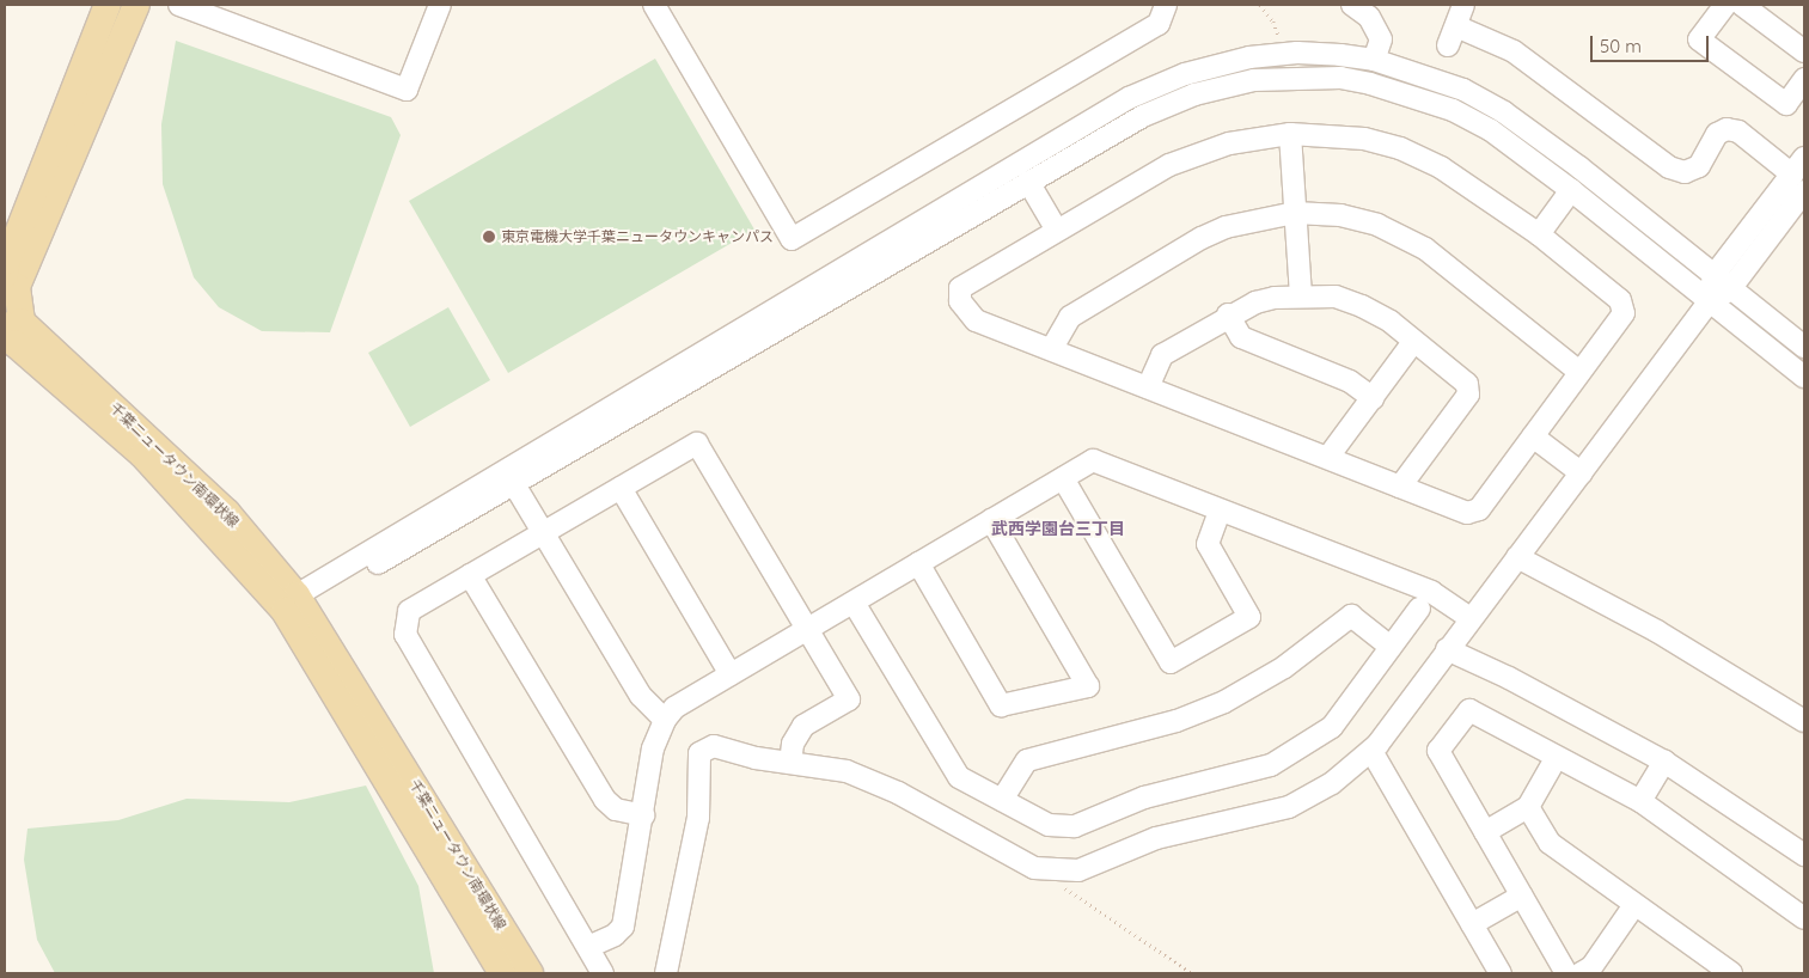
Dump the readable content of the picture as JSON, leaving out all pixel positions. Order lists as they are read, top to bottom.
{
  "streets": {
    "main road": ["千葉ニュータウン南環状線"]
  },
  "districts": ["武西学園台三丁目"],
  "places": ["東京電機大学千葉ニュータウンキャンパス"],
  "scale_bar": "50 m"
}
